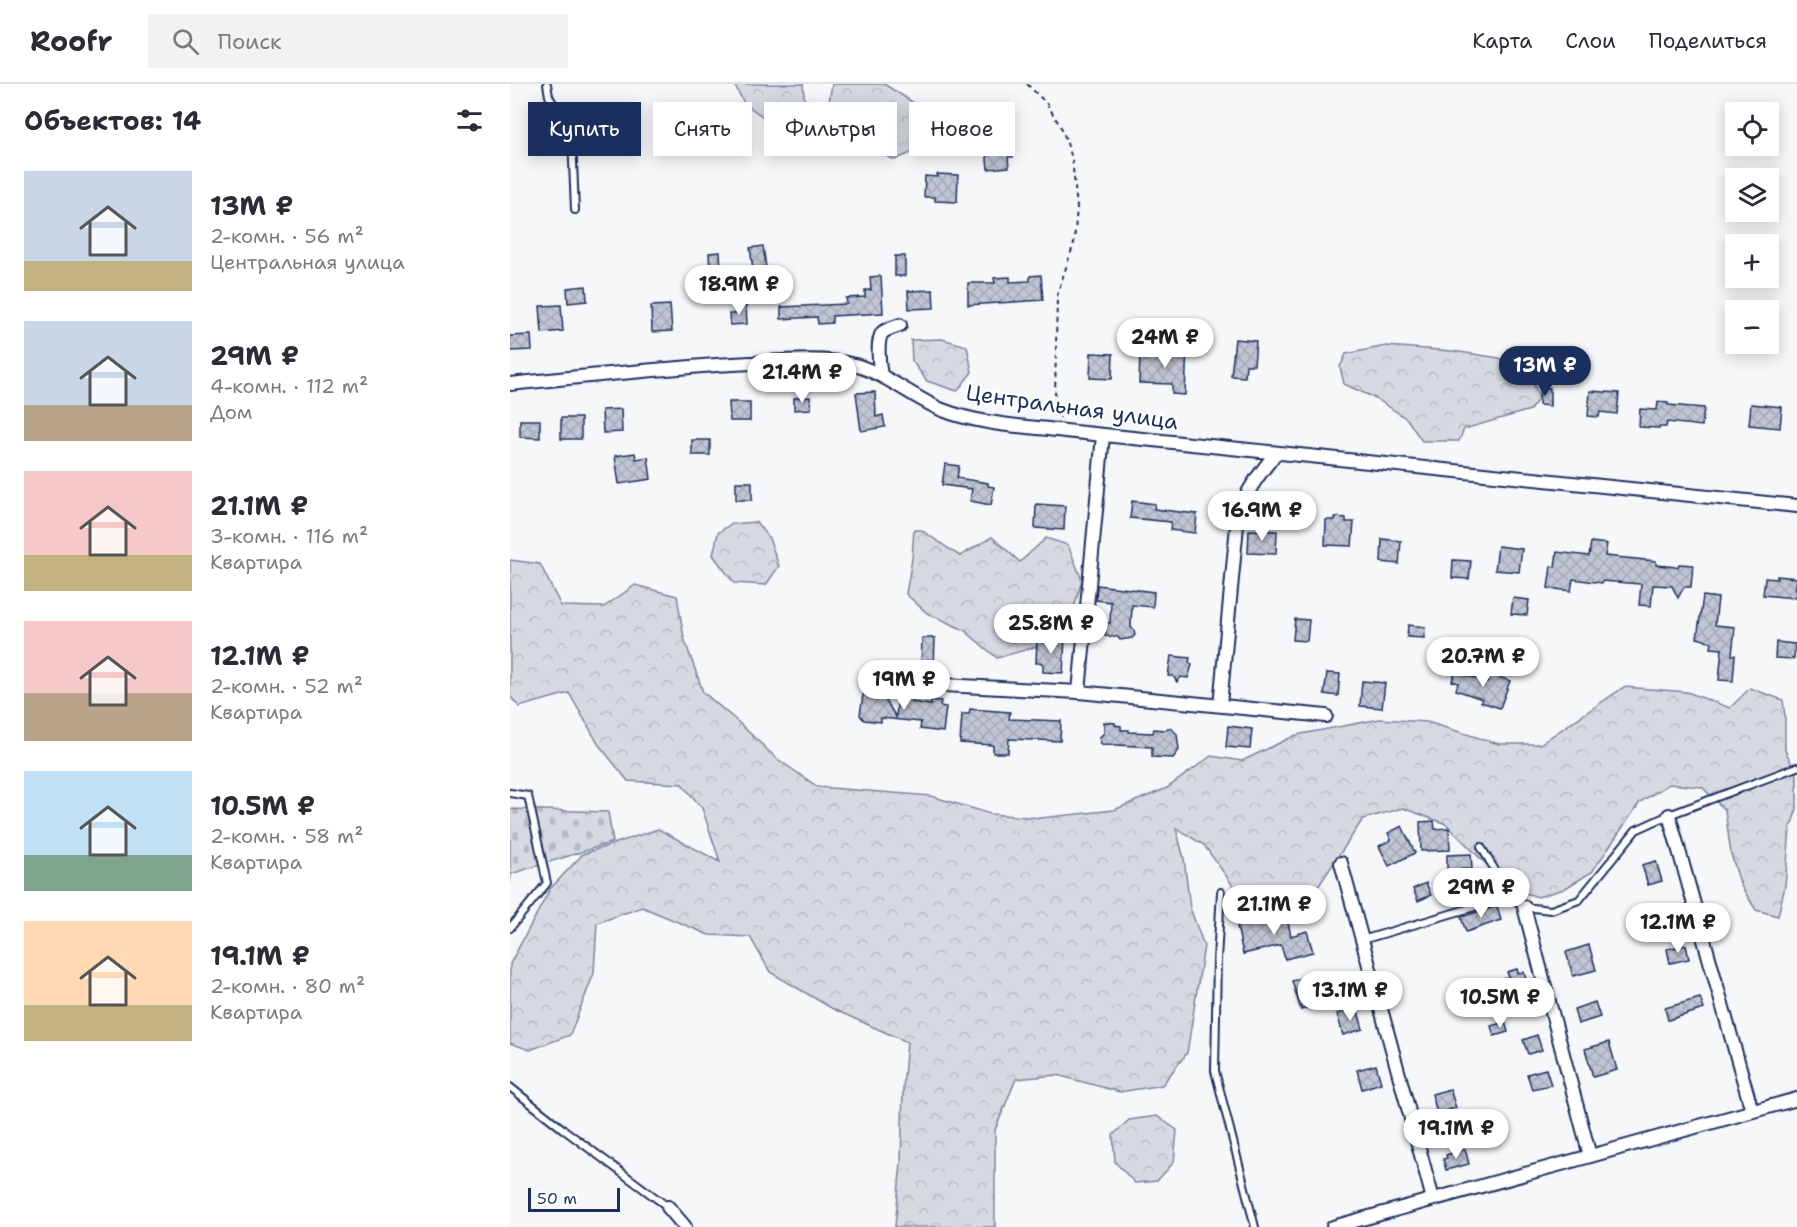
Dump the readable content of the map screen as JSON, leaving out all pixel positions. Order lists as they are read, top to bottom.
{
  "streets": {
    "street": ["Центральная улица"]
  },
  "scale_bar": "50 m",
  "page": {
    "header": "Roofr",
    "search": "Поиск",
    "nav": ["Карта", "Слои", "Поделиться"],
    "heading": "Объектов: 14",
    "map_buttons": ["+", "−"],
    "chip": [
      "Купить",
      "Снять",
      "Фильтры",
      "Новое"
    ],
    "list": [
      {
        "name": "13M ₽",
        "note": "2-комн. · 56 m² · Центральная улица"
      },
      {
        "name": "29M ₽",
        "note": "4-комн. · 112 m² · Дом"
      },
      {
        "name": "21.1M ₽",
        "note": "3-комн. · 116 m² · Квартира"
      },
      {
        "name": "12.1M ₽",
        "note": "2-комн. · 52 m² · Квартира"
      },
      {
        "name": "10.5M ₽",
        "note": "2-комн. · 58 m² · Квартира"
      },
      {
        "name": "19.1M ₽",
        "note": "2-комн. · 80 m² · Квартира"
      }
    ],
    "price": [
      "18.9M ₽",
      "24M ₽",
      "13M ₽",
      "21.4M ₽",
      "16.9M ₽",
      "25.8M ₽",
      "20.7M ₽",
      "19M ₽",
      "29M ₽",
      "21.1M ₽",
      "12.1M ₽",
      "13.1M ₽",
      "10.5M ₽",
      "19.1M ₽"
    ],
    "scale": "50 m"
  }
}
